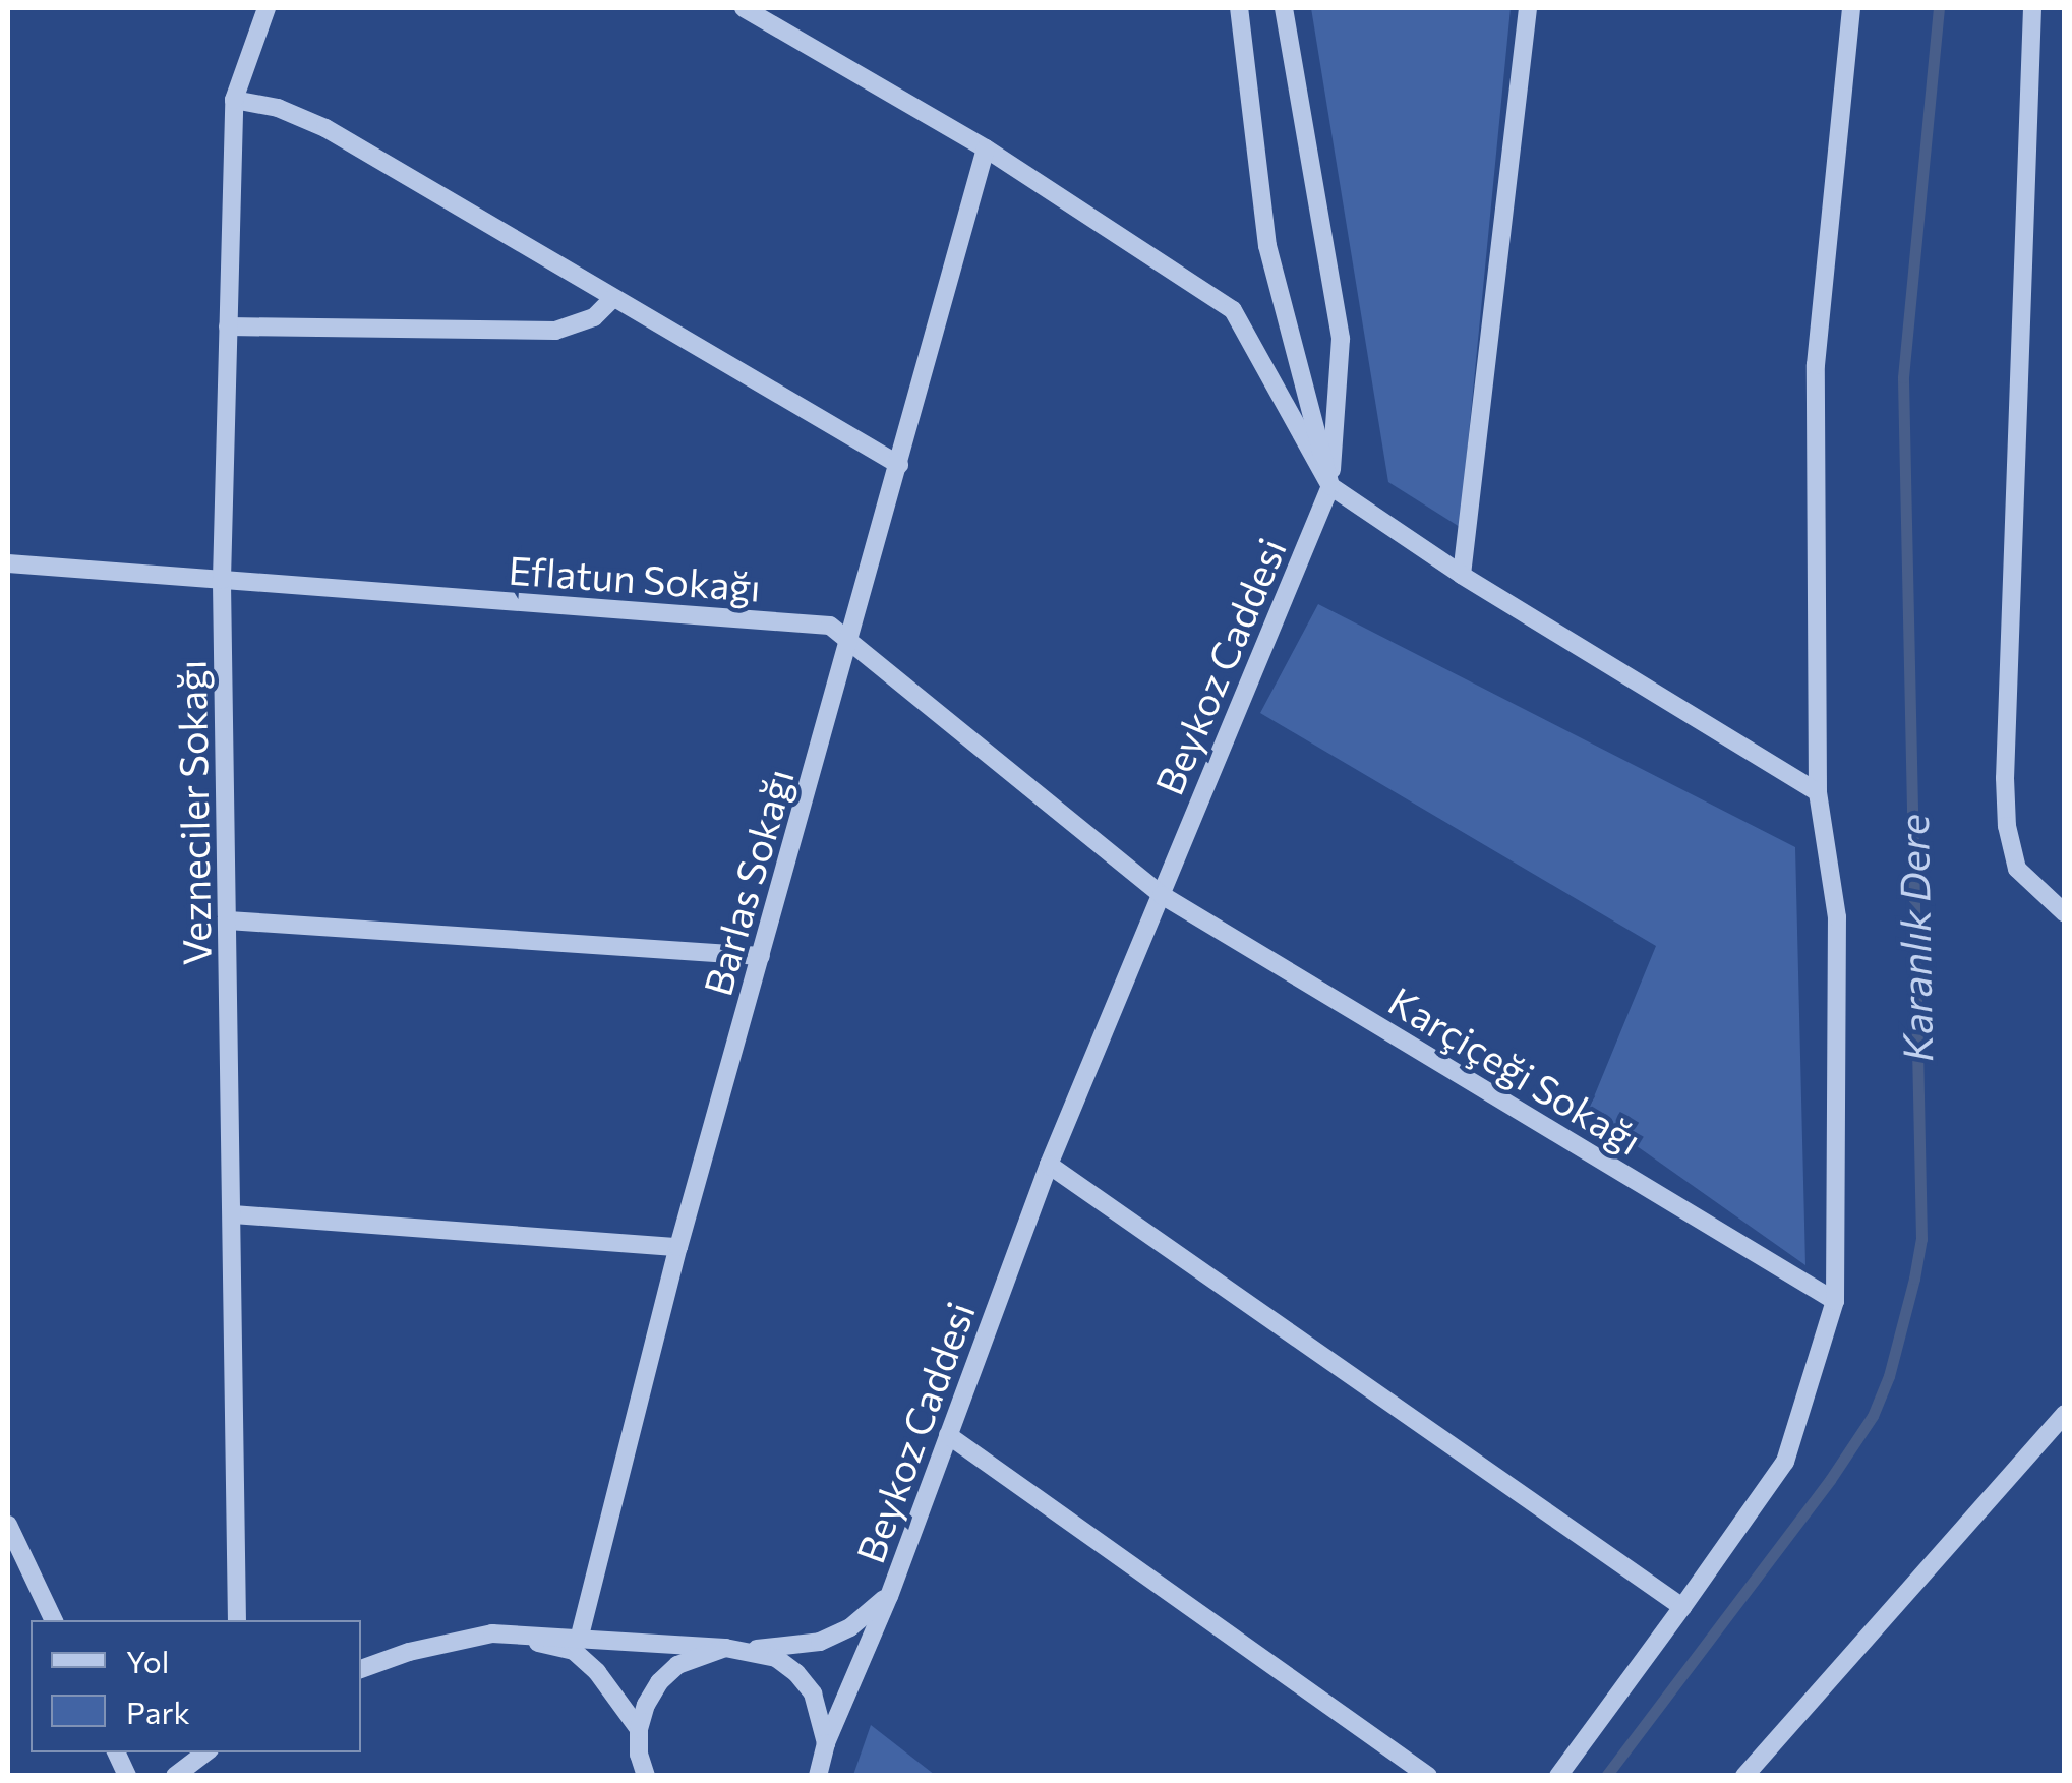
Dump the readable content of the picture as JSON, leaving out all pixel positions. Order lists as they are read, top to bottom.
{
  "streets": {
    "street": [
      "Eflatun Sokağı",
      "Beykoz Caddesi",
      "Vezneciler Sokağı",
      "Barlas Sokağı",
      "Karçiçeği Sokağı"
    ]
  },
  "crossings": [
    ["Eflatun Sokağı", "Beykoz Caddesi"],
    ["Eflatun Sokağı", "Vezneciler Sokağı"],
    ["Eflatun Sokağı", "Barlas Sokağı"],
    ["Eflatun Sokağı", "Karçiçeği Sokağı"],
    ["Beykoz Caddesi", "Karçiçeği Sokağı"]
  ],
  "water": ["Karanlık Dere"],
  "legend": ["Yol", "Park"]
}
